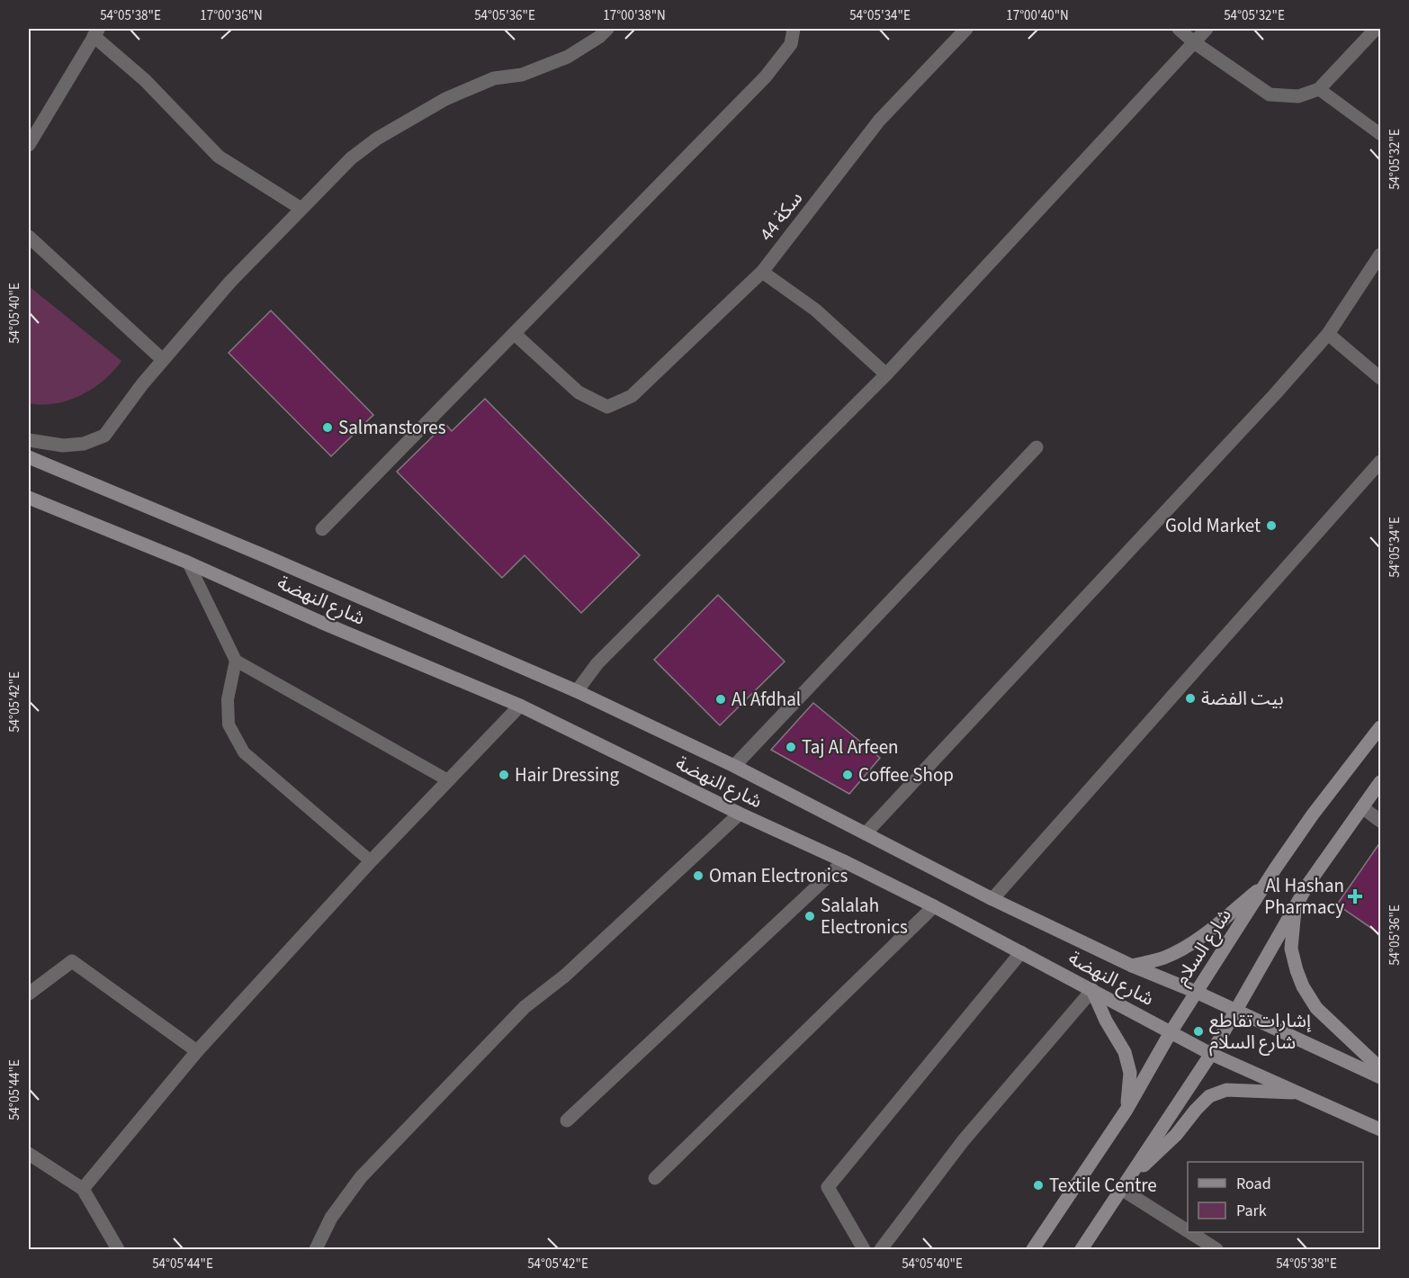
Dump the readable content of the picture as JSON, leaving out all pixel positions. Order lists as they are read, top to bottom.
{
  "streets": {
    "main road": ["شارع النهضة", "شارع السلام"],
    "street": ["سكة 44"]
  },
  "crossings": [
    ["شارع النهضة", "شارع السلام"]
  ],
  "places": {
    "other": [
      "Salmanstores",
      "Gold Market",
      "بيت الفضة",
      "Al Afdhal",
      "Taj Al Arfeen",
      "Hair Dressing",
      "Coffee Shop",
      "Oman Electronics",
      "Salalah Electronics",
      "إشارات تقاطع شارع السلام",
      "Textile Centre"
    ],
    "health": ["Al Hashan Pharmacy"]
  },
  "legend": ["Road", "Park"],
  "coordinates": [
    "54°05'38\"E",
    "17°00'36\"N",
    "54°05'36\"E",
    "17°00'38\"N",
    "54°05'34\"E",
    "17°00'40\"N",
    "54°05'32\"E",
    "54°05'40\"E",
    "54°05'42\"E",
    "54°05'44\"E"
  ]
}
